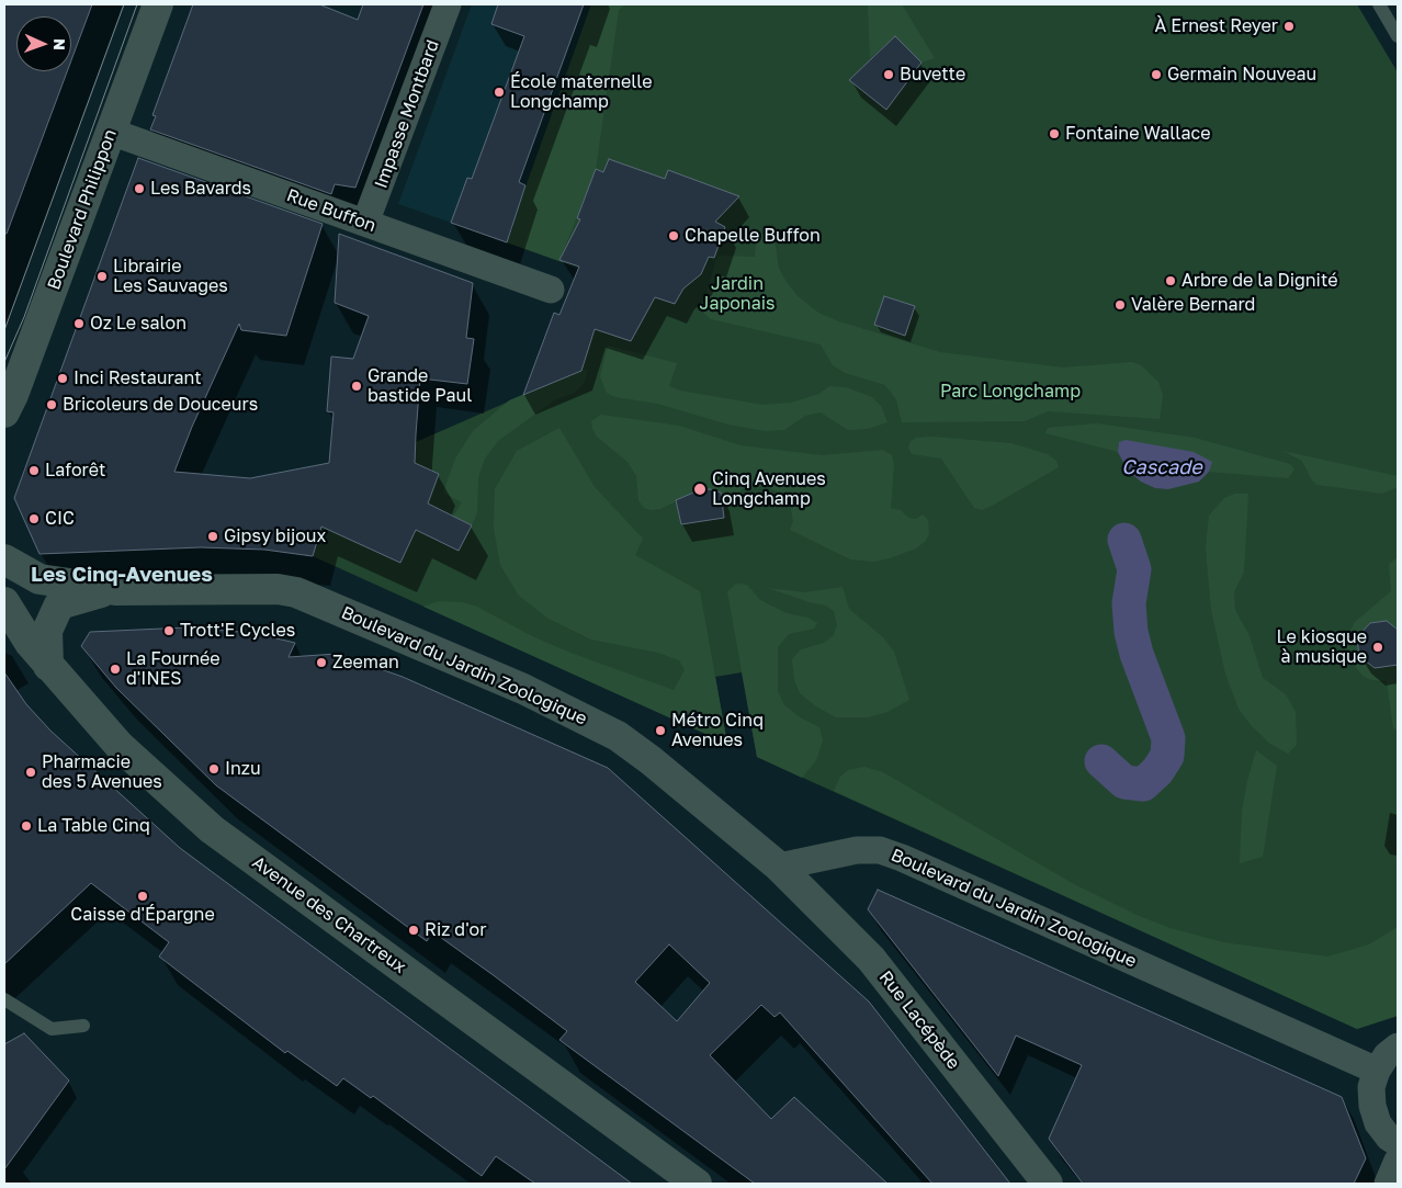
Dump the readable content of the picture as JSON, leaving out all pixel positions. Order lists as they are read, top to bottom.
{
  "streets": {
    "street": [
      "Impasse Montbard",
      "Boulevard Philippon",
      "Rue Buffon",
      "Boulevard du Jardin Zoologique",
      "Avenue des Chartreux",
      "Rue Lacépède"
    ]
  },
  "crossings": [
    ["Impasse Montbard", "Rue Buffon"],
    ["Boulevard Philippon", "Rue Buffon"],
    ["Boulevard du Jardin Zoologique", "Avenue des Chartreux"],
    ["Boulevard du Jardin Zoologique", "Rue Lacépède"]
  ],
  "districts": ["Les Cinq-Avenues"],
  "water": ["Cascade"],
  "parks": ["Jardin Japonais", "Parc Longchamp"],
  "places": [
    "À Ernest Reyer",
    "Buvette",
    "Germain Nouveau",
    "École maternelle Longchamp",
    "Fontaine Wallace",
    "Les Bavards",
    "Chapelle Buffon",
    "Librairie Les Sauvages",
    "Arbre de la Dignité",
    "Valère Bernard",
    "Oz Le salon",
    "Inci Restaurant",
    "Grande bastide Paul",
    "Bricoleurs de Douceurs",
    "Laforêt",
    "Cinq Avenues Longchamp",
    "CIC",
    "Gipsy bijoux",
    "Trott'E Cycles",
    "Le kiosque à musique",
    "Zeeman",
    "La Fournée d'INES",
    "Métro Cinq Avenues",
    "Inzu",
    "Pharmacie des 5 Avenues",
    "La Table Cinq",
    "Caisse d'Épargne",
    "Riz d'or"
  ],
  "north": "right"
}
